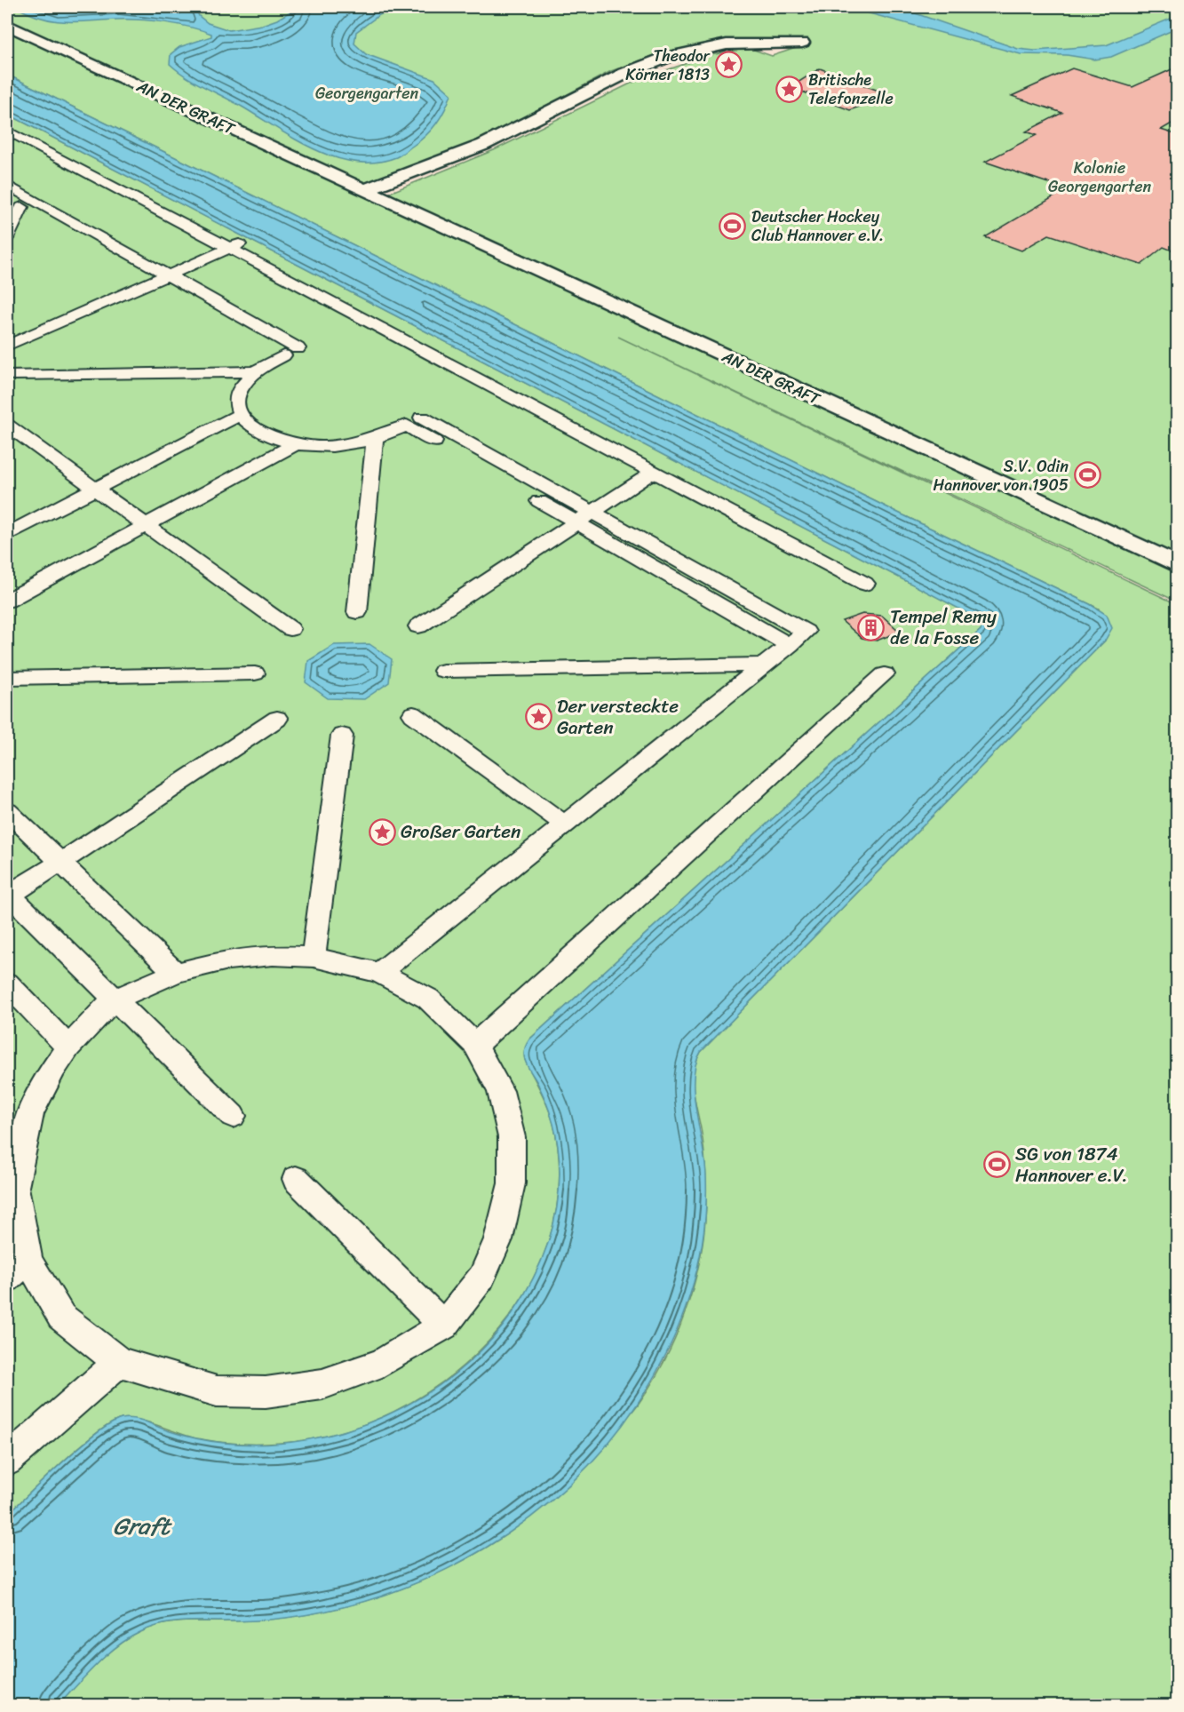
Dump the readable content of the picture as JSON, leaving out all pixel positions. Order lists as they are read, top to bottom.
{
  "streets": {
    "street": ["AN DER GRAFT"]
  },
  "water": ["Graft"],
  "parks": ["Georgengarten", "Kolonie Georgengarten"],
  "places": {
    "place": [
      "Theodor Körner 1813",
      "Britische Telefonzelle",
      "Der versteckte Garten",
      "Großer Garten"
    ],
    "sports": ["Deutscher Hockey Club Hannover e.V.", "S.V. Odin Hannover von 1905", "SG von 1874 Hannover e.V."],
    "building": ["Tempel Remy de la Fosse"]
  }
}
